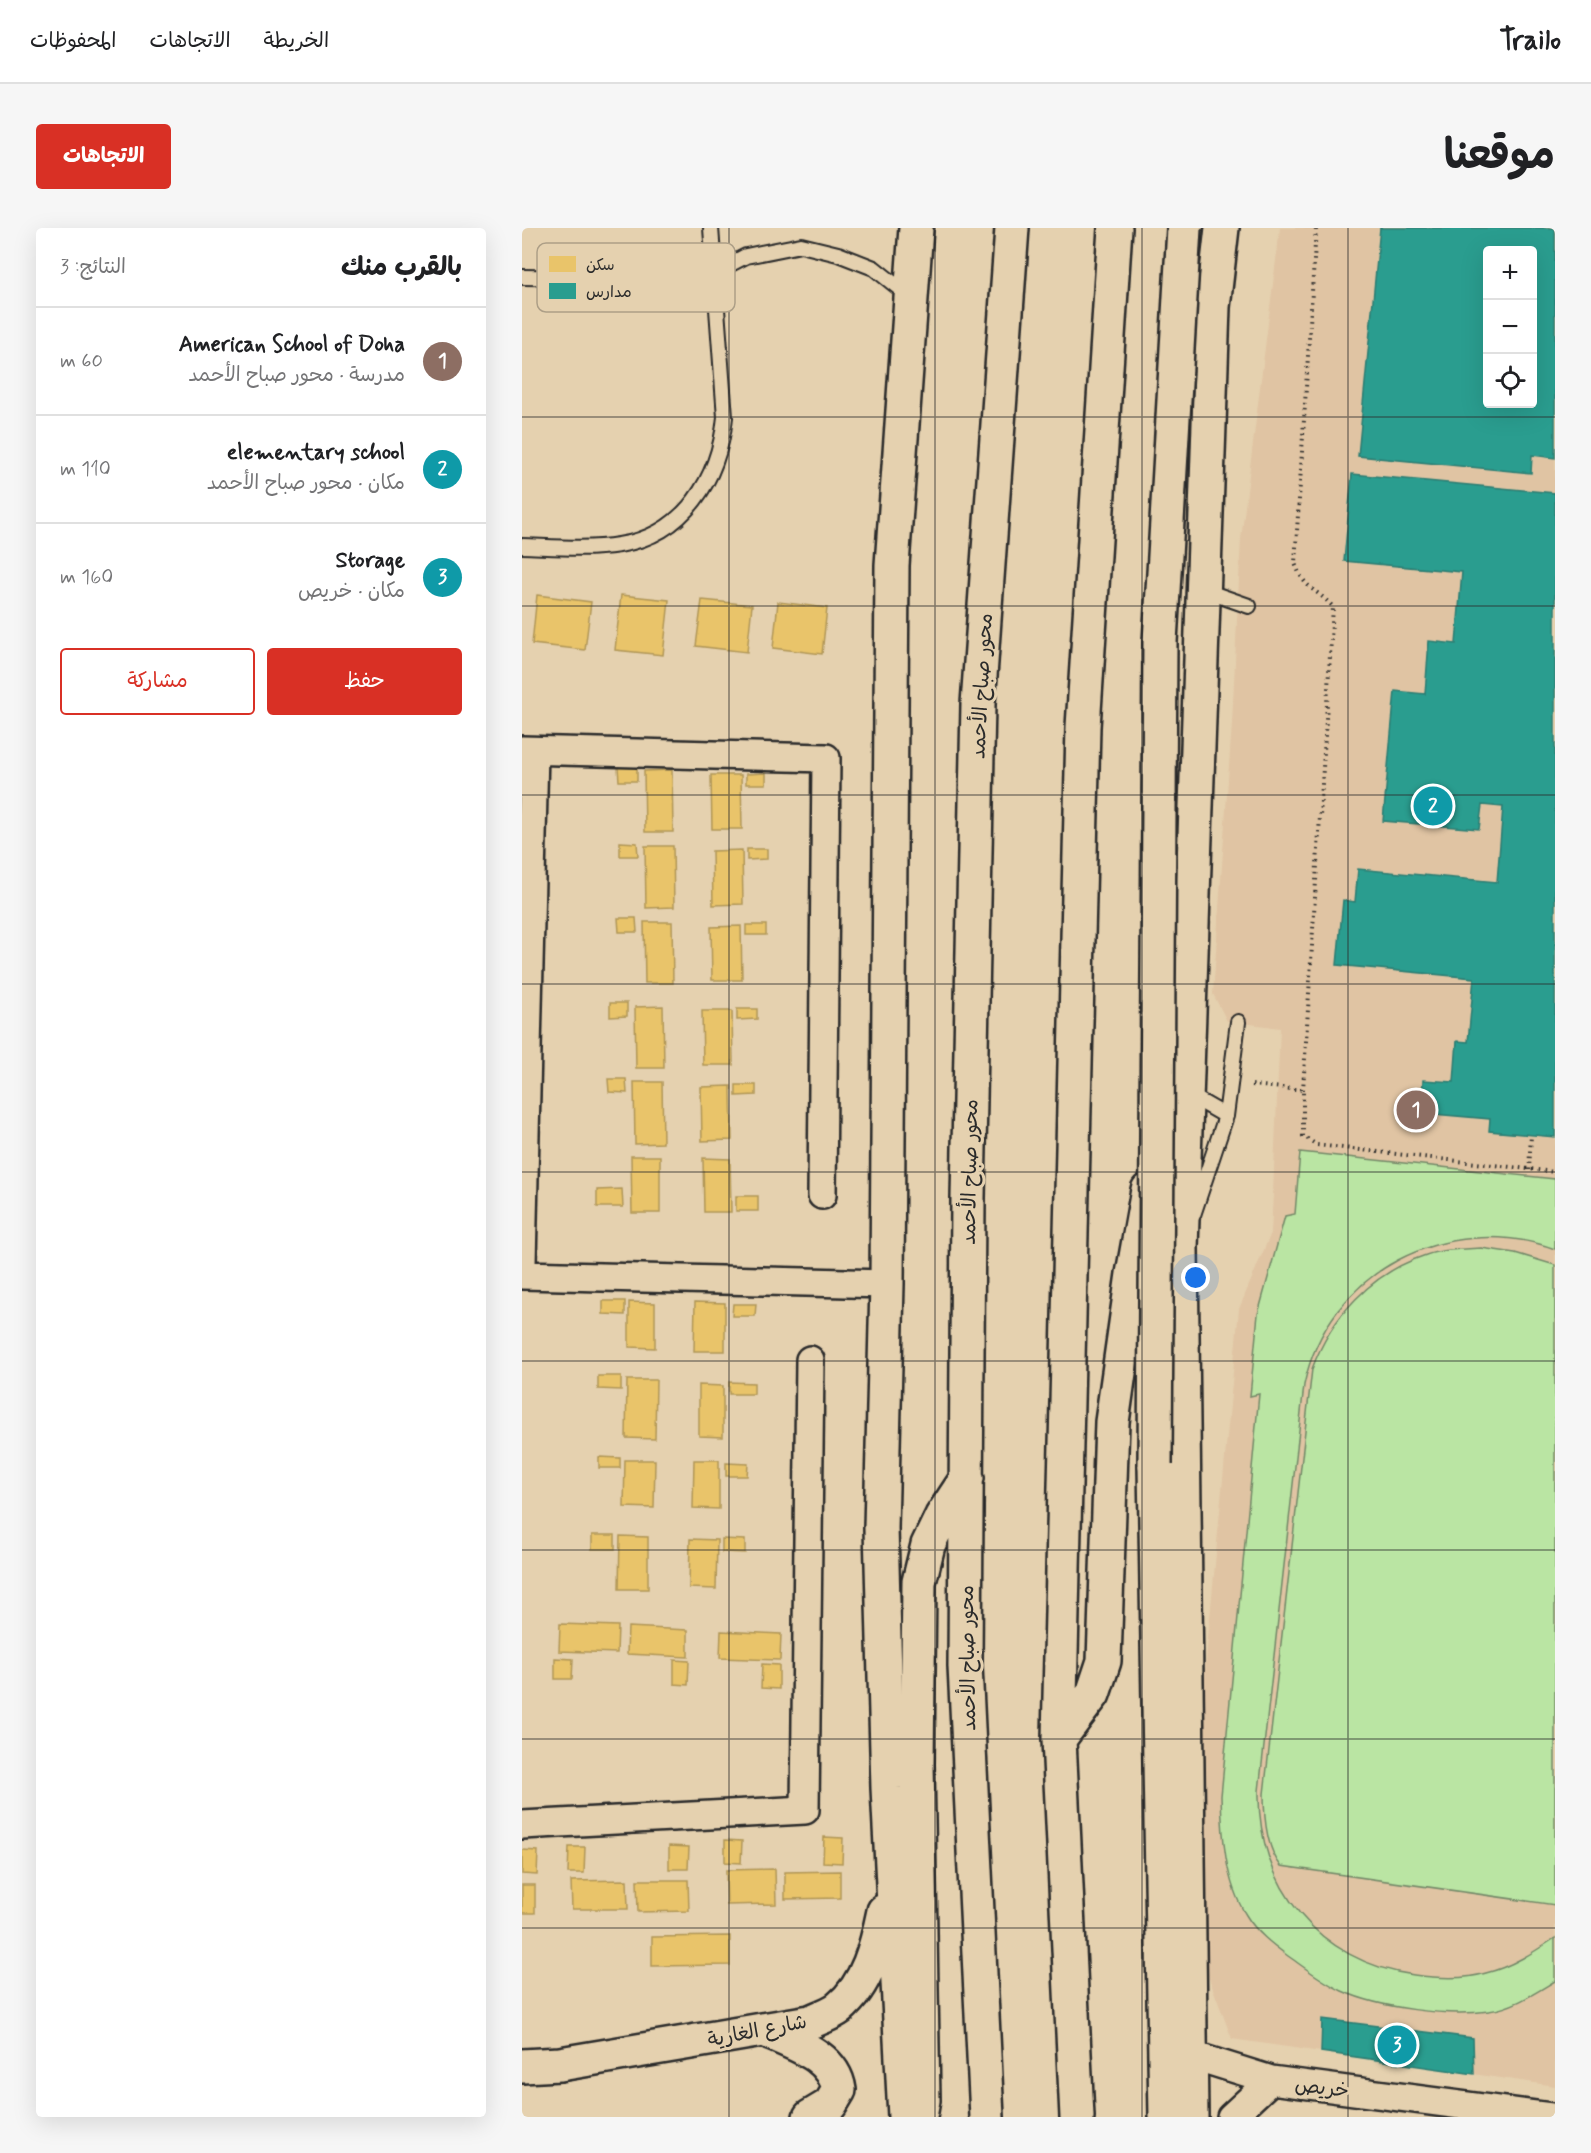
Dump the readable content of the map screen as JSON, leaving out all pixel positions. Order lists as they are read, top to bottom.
{
  "streets": {
    "main road": ["محور صباح الأحمد", "شارع الغارية"],
    "street": ["خريص"]
  },
  "legend": ["سكن", "مدارس"],
  "page": {
    "header": "Trailo",
    "nav": ["الخريطة", "الاتجاهات", "المحفوظات"],
    "title": "موقعنا",
    "buttons": [
      "الاتجاهات",
      ["حفظ", "مشاركة"]
    ],
    "heading": ["بالقرب منك", "النتائج: 3"],
    "map_buttons": ["+", "−"],
    "list": [
      {
        "mark": "1",
        "name": "American School of Doha",
        "note": "مدرسة · محور صباح الأحمد",
        "value": "60 m"
      },
      {
        "mark": "2",
        "name": "elementary school",
        "note": "مكان · محور صباح الأحمد",
        "value": "110 m"
      },
      {
        "mark": "3",
        "name": "Storage",
        "note": "مكان · خريص",
        "value": "160 m"
      }
    ],
    "pins": ["2", "1", "3"]
  }
}
